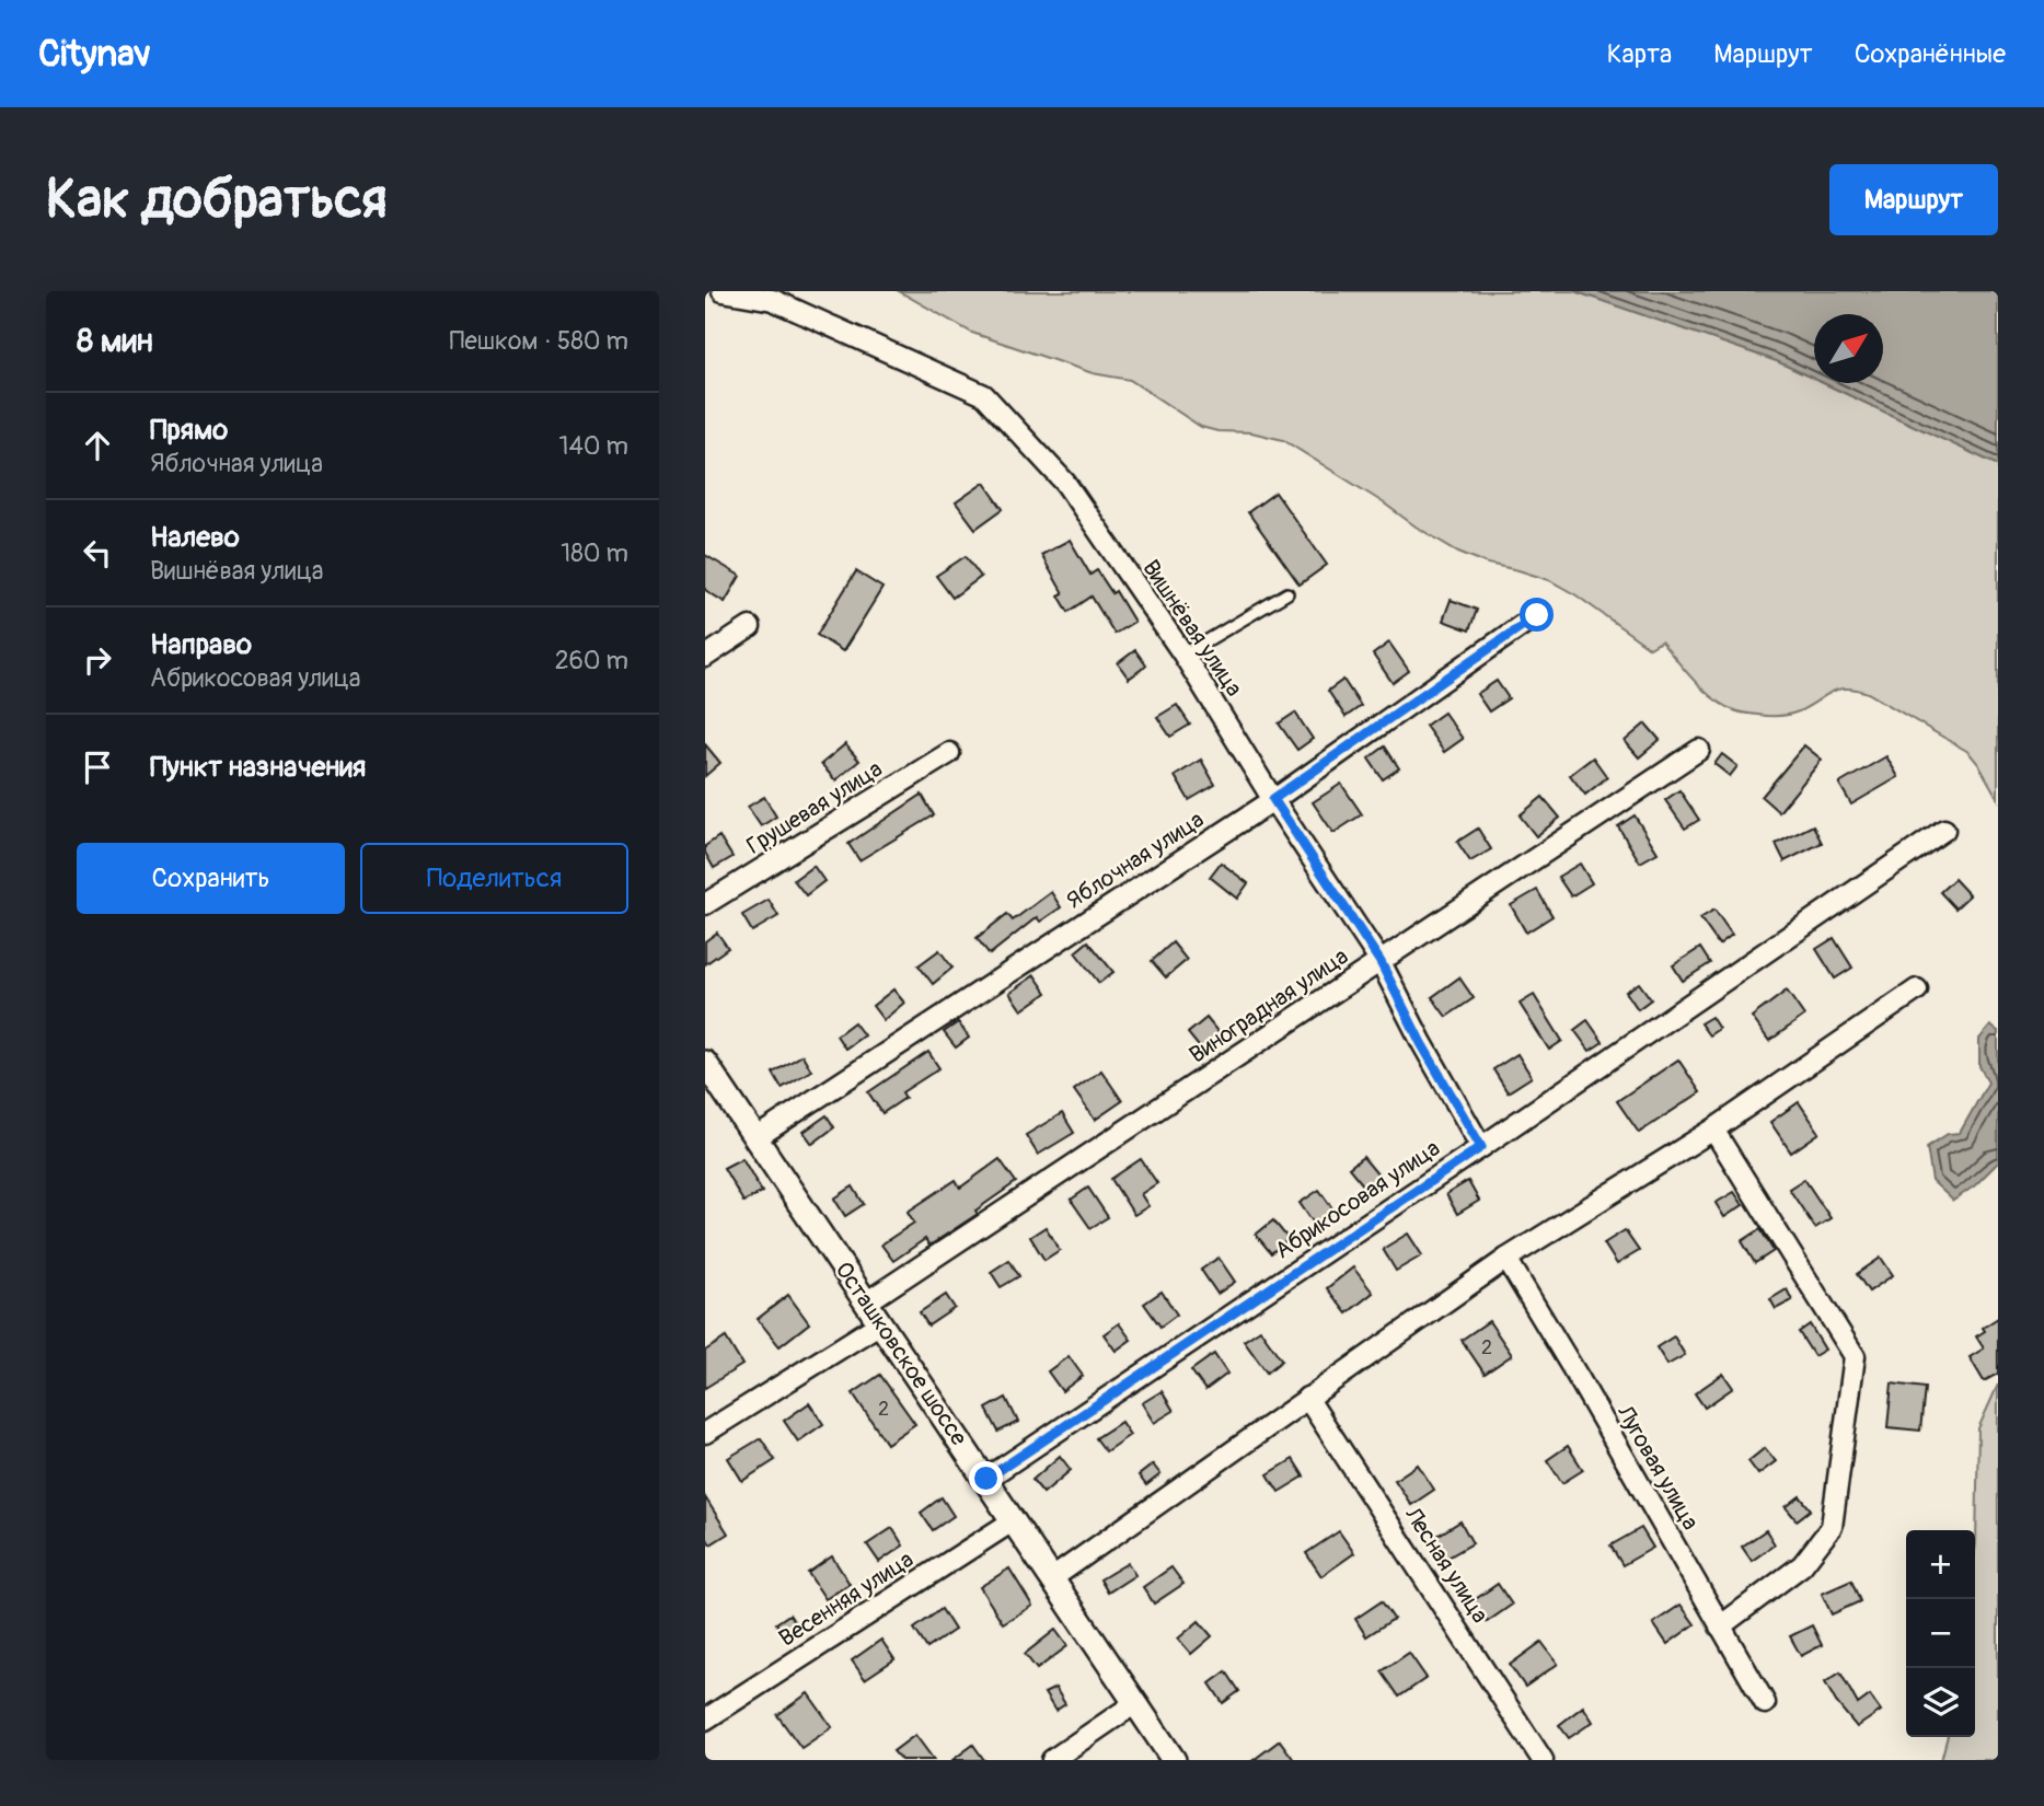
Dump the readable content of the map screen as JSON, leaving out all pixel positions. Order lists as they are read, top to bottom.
{
  "streets": {
    "street": [
      "Вишнёвая улица",
      "Грушевая улица",
      "Яблочная улица",
      "Виноградная улица",
      "Абрикосовая улица",
      "Осташковское шоссе",
      "Луговая улица",
      "Лесная улица",
      "Весенняя улица"
    ]
  },
  "crossings": [
    ["Вишнёвая улица", "Яблочная улица"],
    ["Вишнёвая улица", "Виноградная улица"],
    ["Вишнёвая улица", "Абрикосовая улица"],
    ["Яблочная улица", "Осташковское шоссе"],
    ["Виноградная улица", "Осташковское шоссе"],
    ["Абрикосовая улица", "Осташковское шоссе"],
    ["Осташковское шоссе", "Весенняя улица"]
  ],
  "house_numbers": ["2", "2"],
  "north": "top right",
  "page": {
    "header": "Citynav",
    "nav": ["Карта", "Маршрут", "Сохранённые"],
    "buttons": [
      "Маршрут",
      ["Сохранить", "Поделиться"]
    ],
    "title": "Как добраться",
    "heading": ["8 мин", "Пешком · 580 m"],
    "list": [
      ["Прямо", "Яблочная улица", "140 m"],
      ["Налево", "Вишнёвая улица", "180 m"],
      ["Направо", "Абрикосовая улица", "260 m"],
      "Пункт назначения"
    ],
    "map_buttons": ["+", "−"]
  }
}
